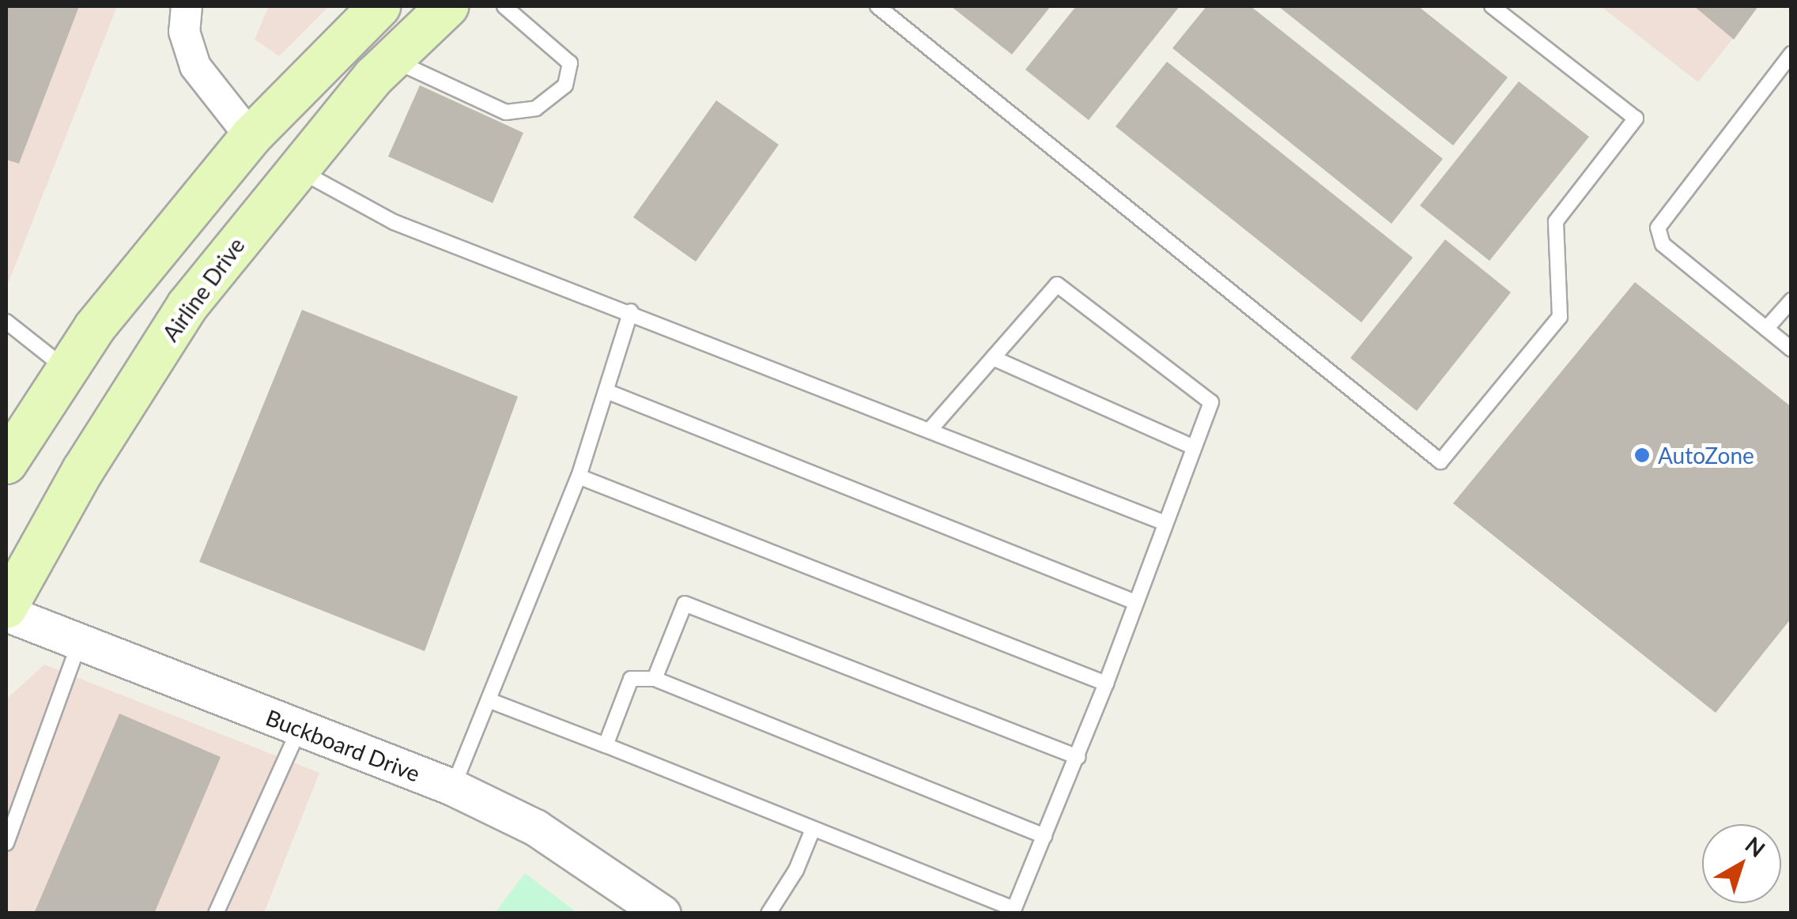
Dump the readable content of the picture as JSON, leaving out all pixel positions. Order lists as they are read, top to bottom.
{
  "streets": {
    "main road": ["Airline Drive"],
    "street": ["Buckboard Drive"]
  },
  "crossings": [
    ["Airline Drive", "Buckboard Drive"]
  ],
  "places": ["AutoZone"],
  "north": "top right"
}
